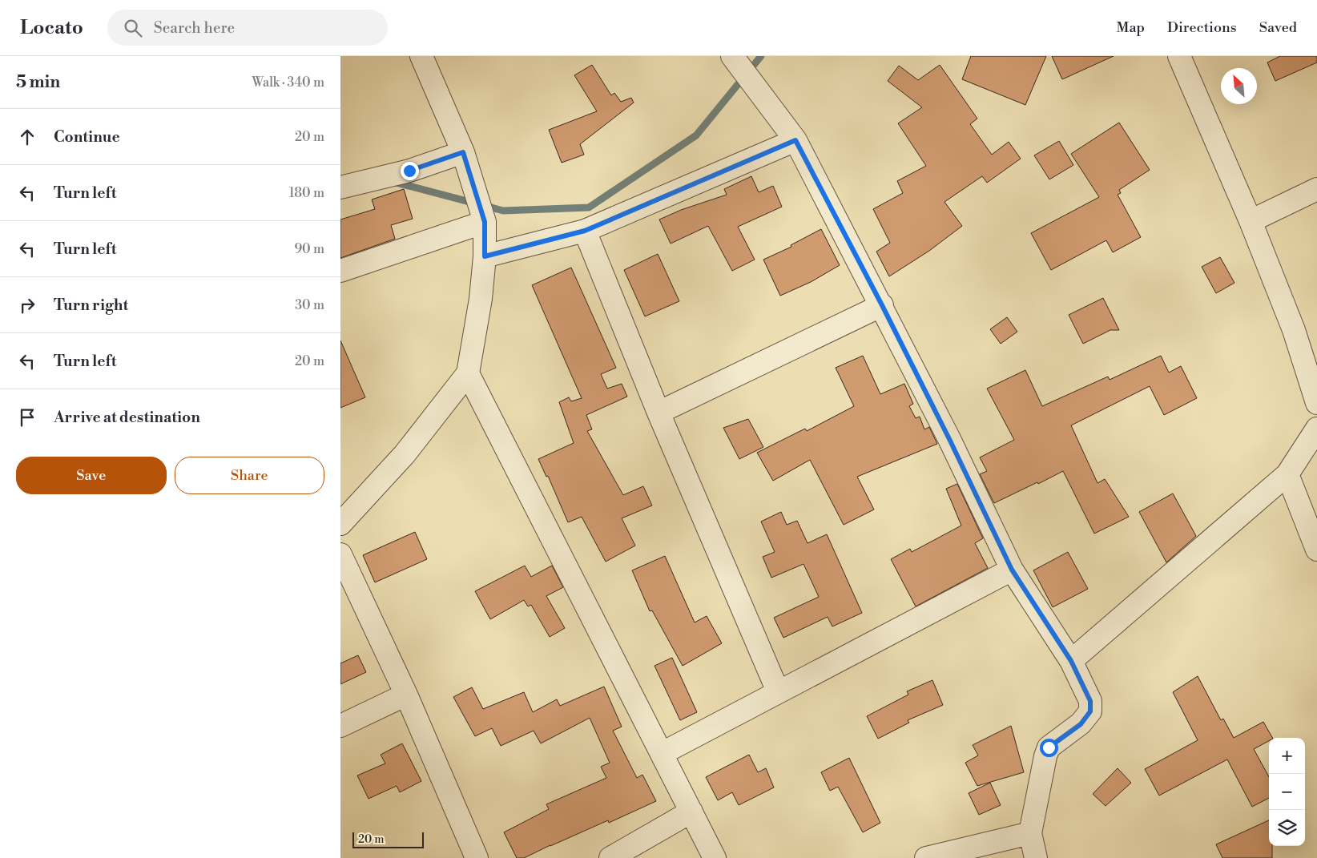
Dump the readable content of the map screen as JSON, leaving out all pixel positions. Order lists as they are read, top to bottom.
{
  "scale_bar": "20 m",
  "north": "top left",
  "page": {
    "header": "Locato",
    "search": "Search here",
    "nav": ["Map", "Directions", "Saved"],
    "heading": ["5 min", "Walk · 340 m"],
    "list": [
      ["Continue", "20 m"],
      ["Turn left", "180 m"],
      ["Turn left", "90 m"],
      ["Turn right", "30 m"],
      ["Turn left", "20 m"],
      "Arrive at destination"
    ],
    "buttons": ["Save", "Share"],
    "map_buttons": ["+", "−"],
    "scale": "20 m"
  }
}
